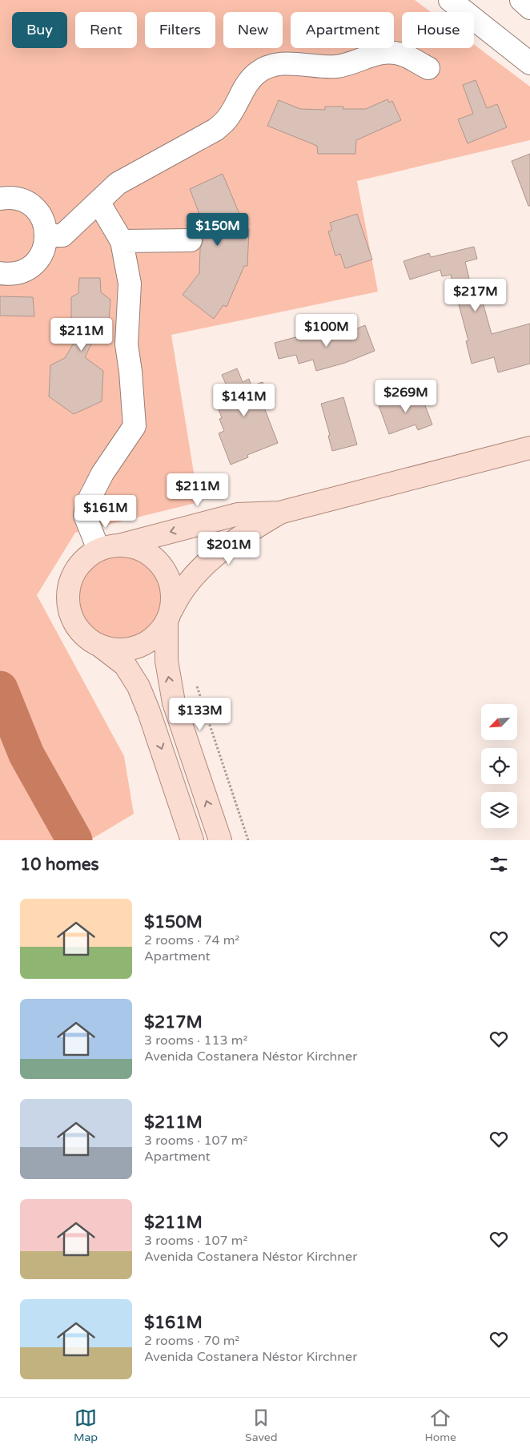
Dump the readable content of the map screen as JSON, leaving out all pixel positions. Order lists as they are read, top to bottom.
{
  "north": "bottom left",
  "page": {
    "chip": [
      "Buy",
      "Rent",
      "Filters",
      "New",
      "Apartment",
      "House"
    ],
    "price": [
      "$150M",
      "$217M",
      "$100M",
      "$211M",
      "$269M",
      "$141M",
      "$211M",
      "$161M",
      "$201M",
      "$133M"
    ],
    "heading": "10 homes",
    "list": [
      {
        "name": "$150M",
        "note": "2 rooms · 74 m² · Apartment"
      },
      {
        "name": "$217M",
        "note": "3 rooms · 113 m² · Avenida Costanera Néstor Kirchner"
      },
      {
        "name": "$211M",
        "note": "3 rooms · 107 m² · Apartment"
      },
      {
        "name": "$211M",
        "note": "3 rooms · 107 m² · Avenida Costanera Néstor Kirchner"
      },
      {
        "name": "$161M",
        "note": "2 rooms · 70 m² · Avenida Costanera Néstor Kirchner"
      }
    ],
    "tabs": ["Map", "Saved", "Home"]
  }
}
